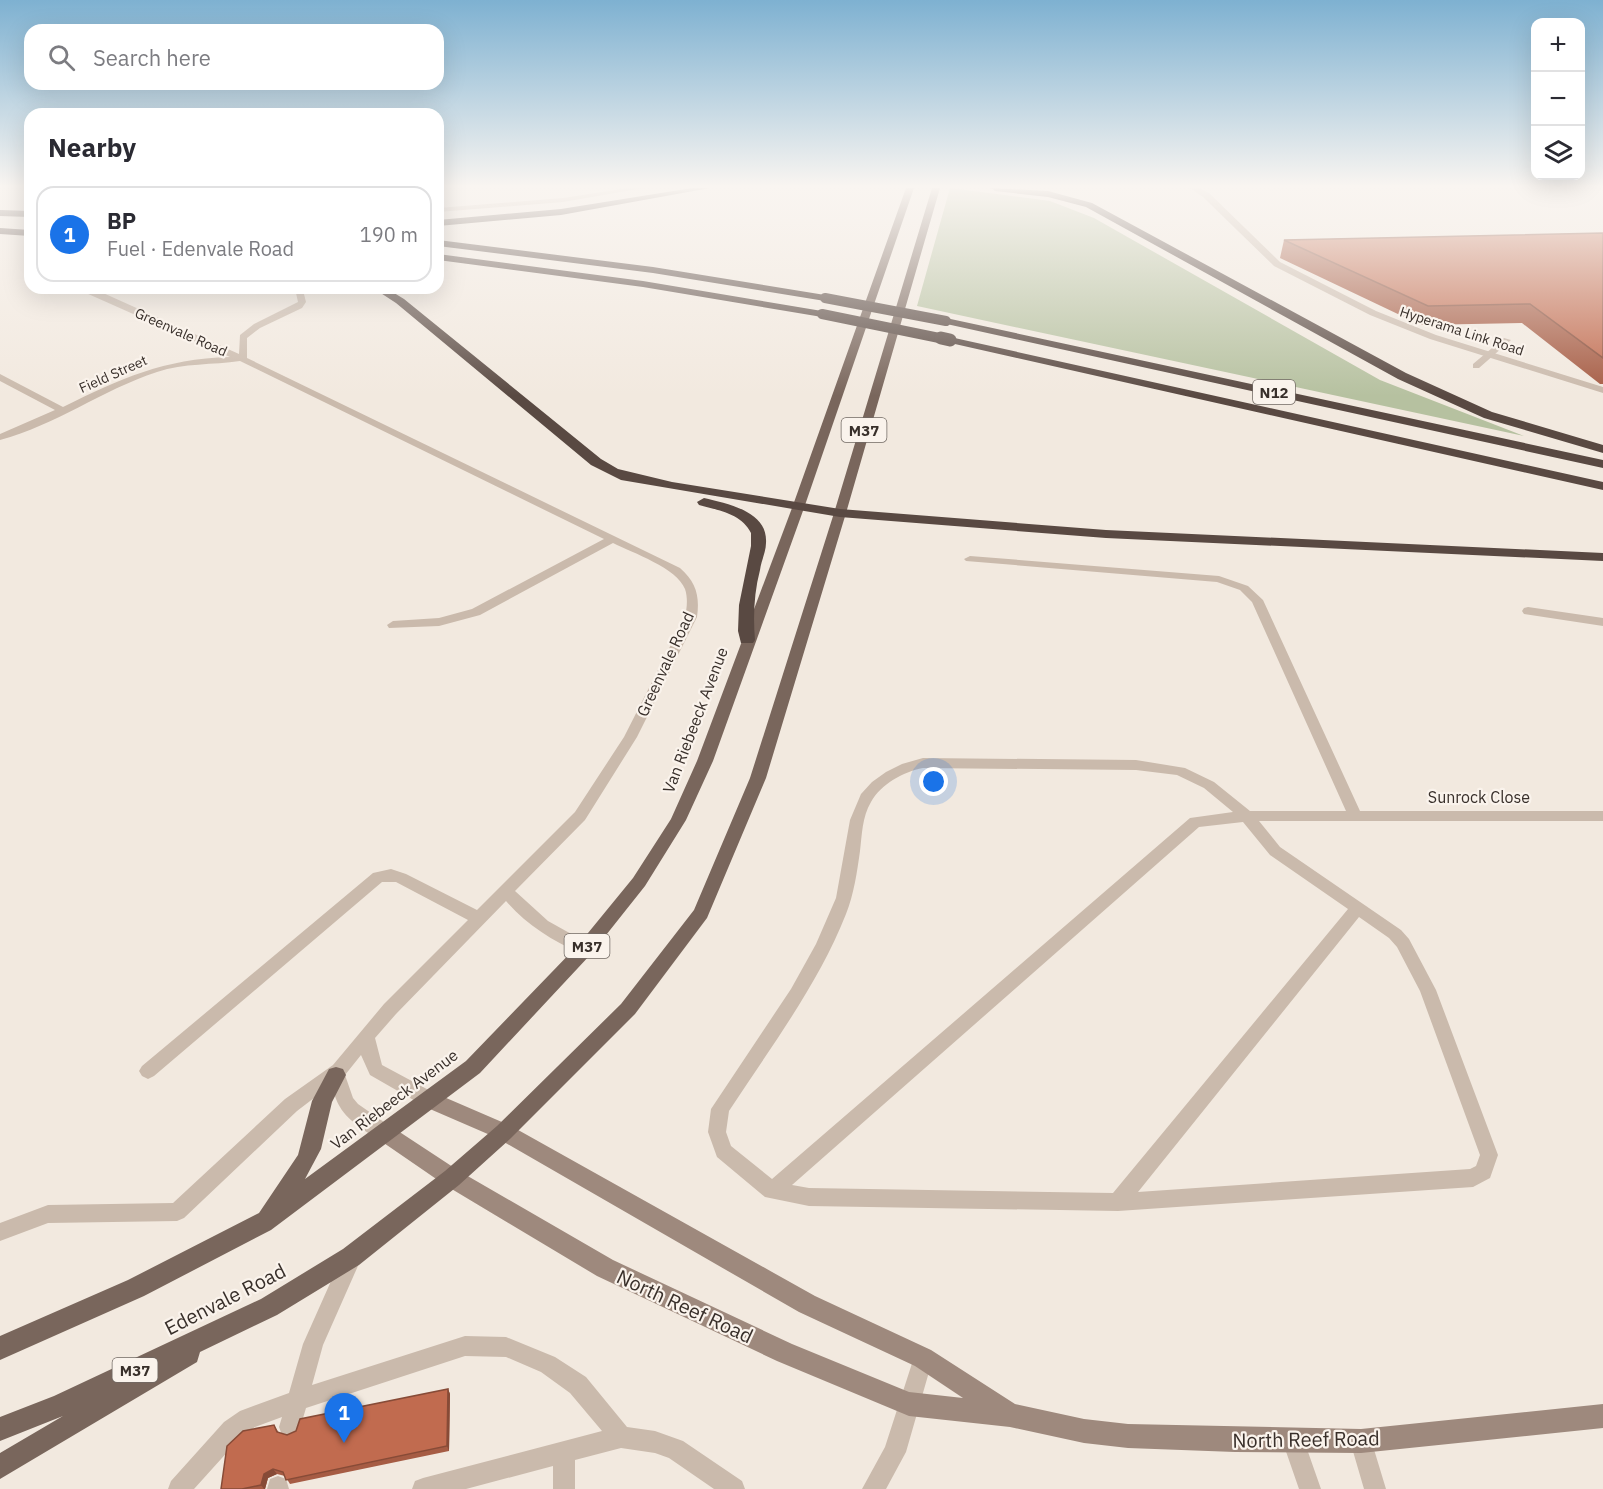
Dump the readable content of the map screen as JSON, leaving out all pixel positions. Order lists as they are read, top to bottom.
{
  "streets": {
    "highway": ["N12"],
    "main road": [
      "M37",
      "Van Riebeeck Avenue",
      "Edenvale Road",
      "North Reef Road"
    ],
    "street": ["Hyperama Link Road"],
    "lane": ["Greenvale Road", "Field Street", "Sunrock Close"]
  },
  "crossings": [
    ["Greenvale Road", "Field Street"],
    ["M37", "Edenvale Road"],
    ["M37", "North Reef Road"],
    ["Van Riebeeck Avenue", "North Reef Road"],
    ["Edenvale Road", "North Reef Road"]
  ],
  "page": {
    "map_buttons": ["+", "−"],
    "search": "Search here",
    "heading": "Nearby",
    "list": [
      {
        "mark": "1",
        "name": "BP",
        "note": "Fuel · Edenvale Road",
        "value": "190 m"
      }
    ],
    "pins": "1"
  }
}
